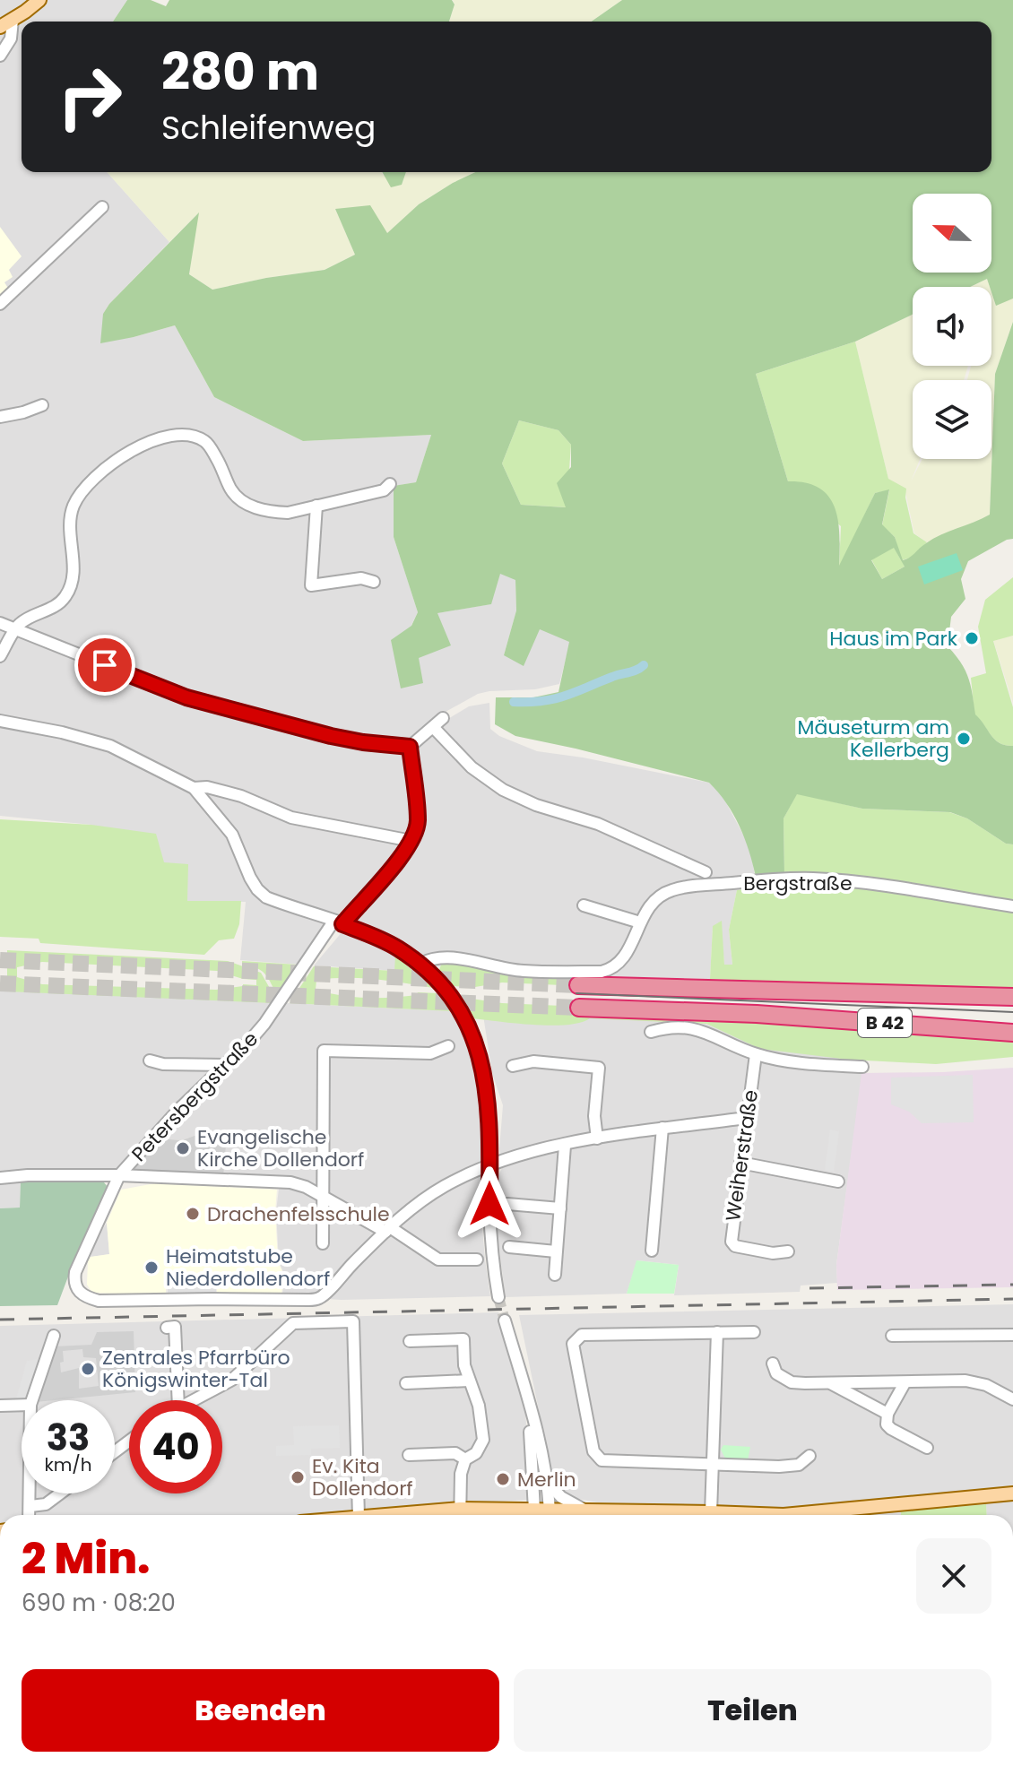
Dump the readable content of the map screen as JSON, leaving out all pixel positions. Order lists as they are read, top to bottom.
{
  "streets": {
    "highway": ["B 42"],
    "street": ["Bergstraße", "Petersbergstraße", "Weiherstraße"]
  },
  "places": [
    "Haus im Park",
    "Mäuseturm am Kellerberg",
    "Evangelische Kirche Dollendorf",
    "Drachenfelsschule",
    "Heimatstube Niederdollendorf",
    "Zentrales Pfarrbüro Königswinter-Tal",
    "Ev. Kita Dollendorf",
    "Merlin"
  ],
  "north": "left",
  "page": {
    "turn": ["280 m", "Schleifenweg"],
    "speed": "33 km/h",
    "limit": "40",
    "heading": ["2 Min.", "690 m · 08:20"],
    "buttons": ["Beenden", "Teilen"]
  }
}
